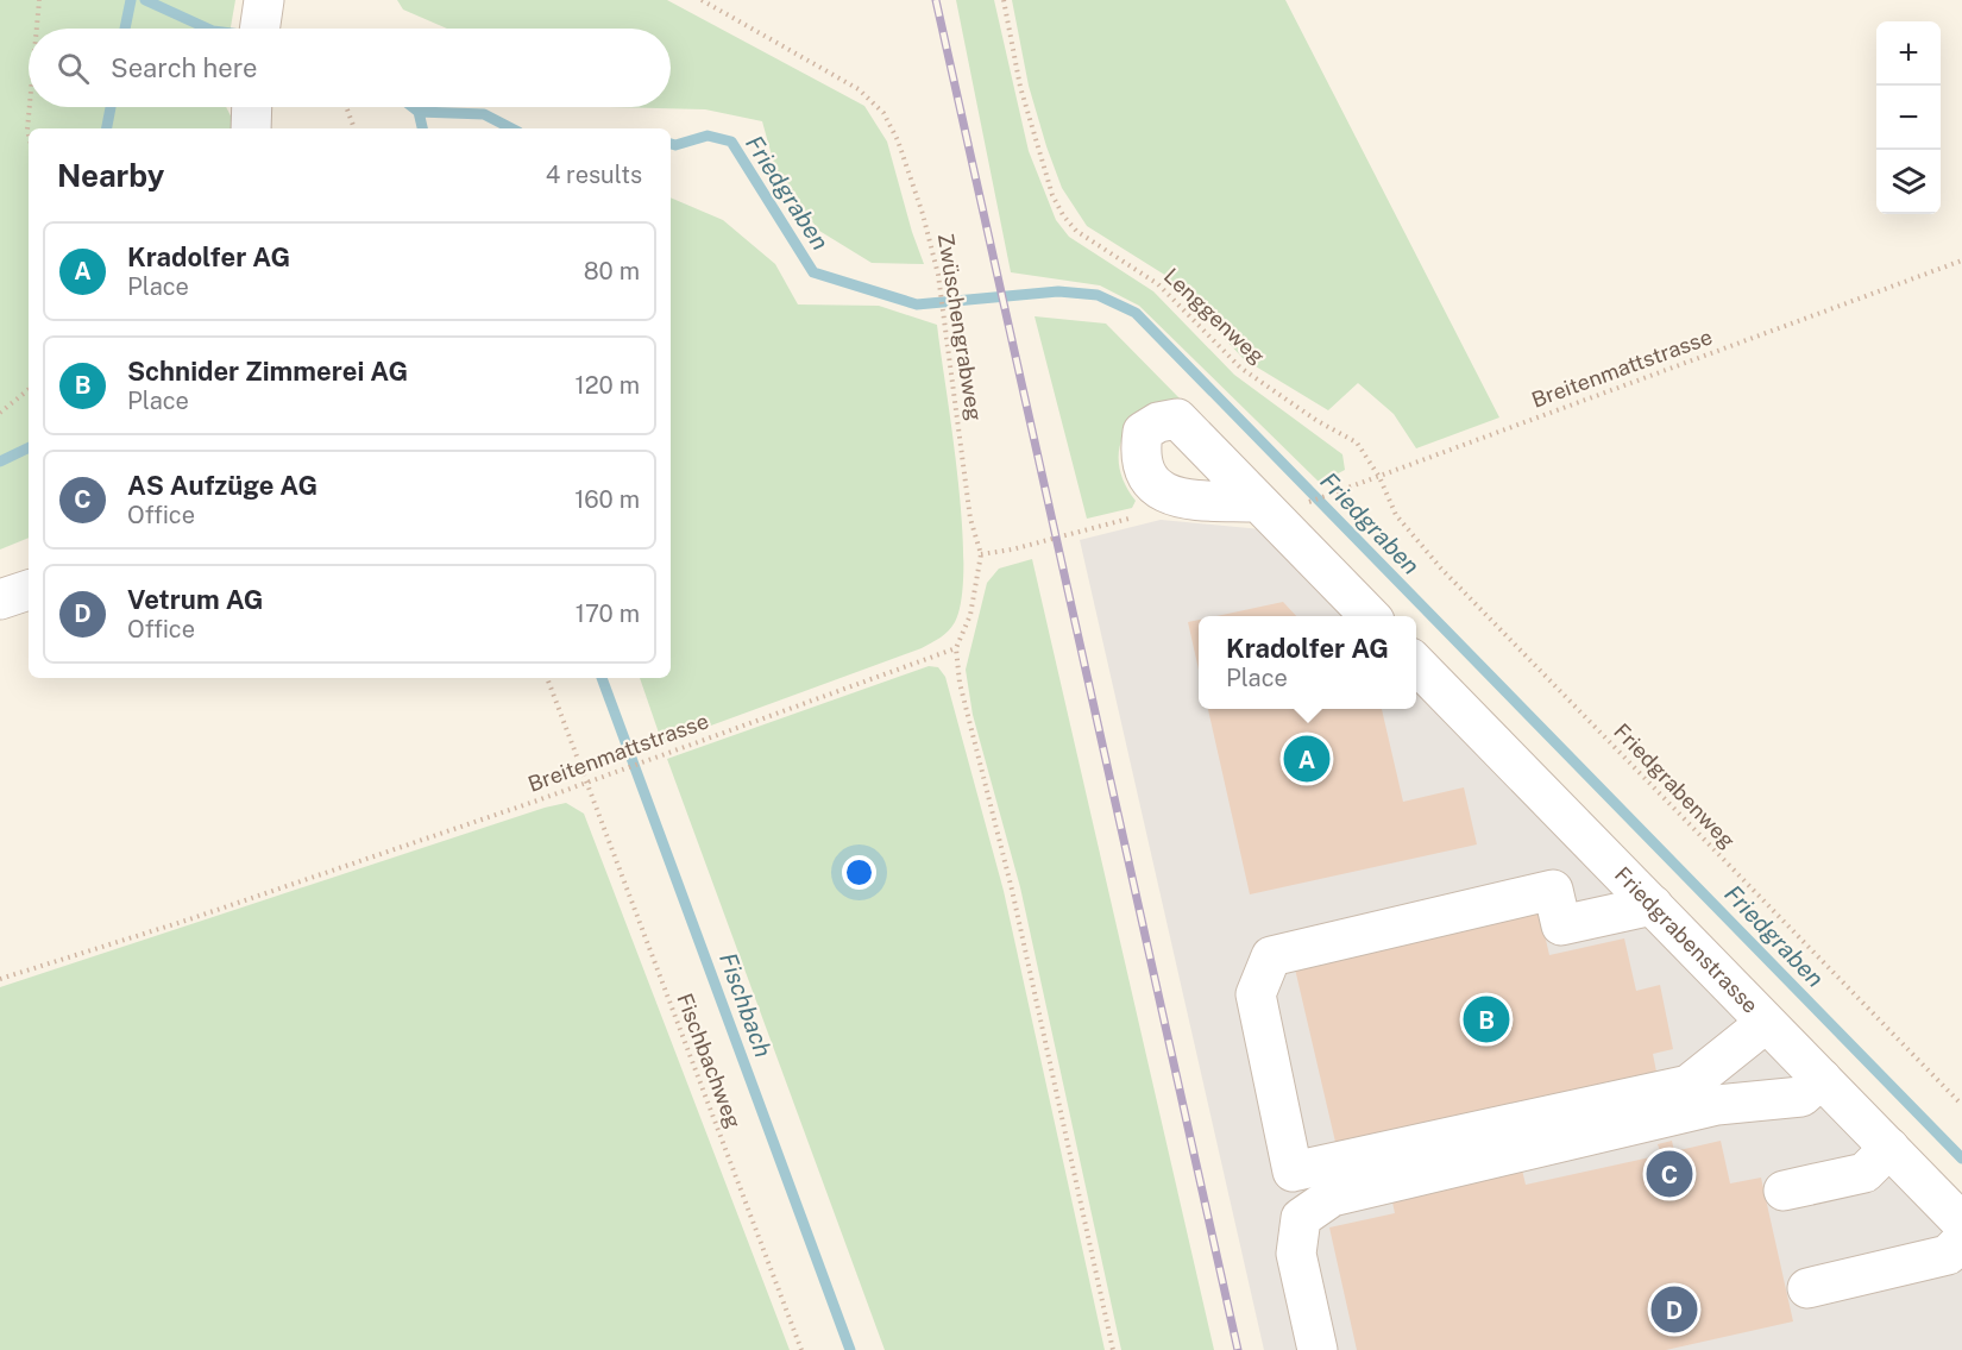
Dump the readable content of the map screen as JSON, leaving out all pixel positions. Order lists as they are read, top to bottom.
{
  "streets": {
    "lane": ["Friedgrabenstrasse"],
    "path": [
      "Lenggenweg",
      "Zwüschengrabweg",
      "Breitenmattstrasse",
      "Friedgrabenweg",
      "Fischbachweg"
    ]
  },
  "crossings": [
    ["Lenggenweg", "Breitenmattstrasse"],
    ["Lenggenweg", "Friedgrabenweg"],
    ["Breitenmattstrasse", "Friedgrabenweg"],
    ["Breitenmattstrasse", "Fischbachweg"]
  ],
  "water": ["Friedgraben", "Fischbach"],
  "page": {
    "map_buttons": ["+", "−"],
    "search": "Search here",
    "heading": ["Nearby", "4 results"],
    "list": [
      {
        "mark": "A",
        "name": "Kradolfer AG",
        "note": "Place",
        "value": "80 m"
      },
      {
        "mark": "B",
        "name": "Schnider Zimmerei AG",
        "note": "Place",
        "value": "120 m"
      },
      {
        "mark": "C",
        "name": "AS Aufzüge AG",
        "note": "Office",
        "value": "160 m"
      },
      {
        "mark": "D",
        "name": "Vetrum AG",
        "note": "Office",
        "value": "170 m"
      }
    ],
    "popup": ["Kradolfer AG", "Place"],
    "pins": [
      "A",
      "B",
      "C",
      "D"
    ]
  }
}
